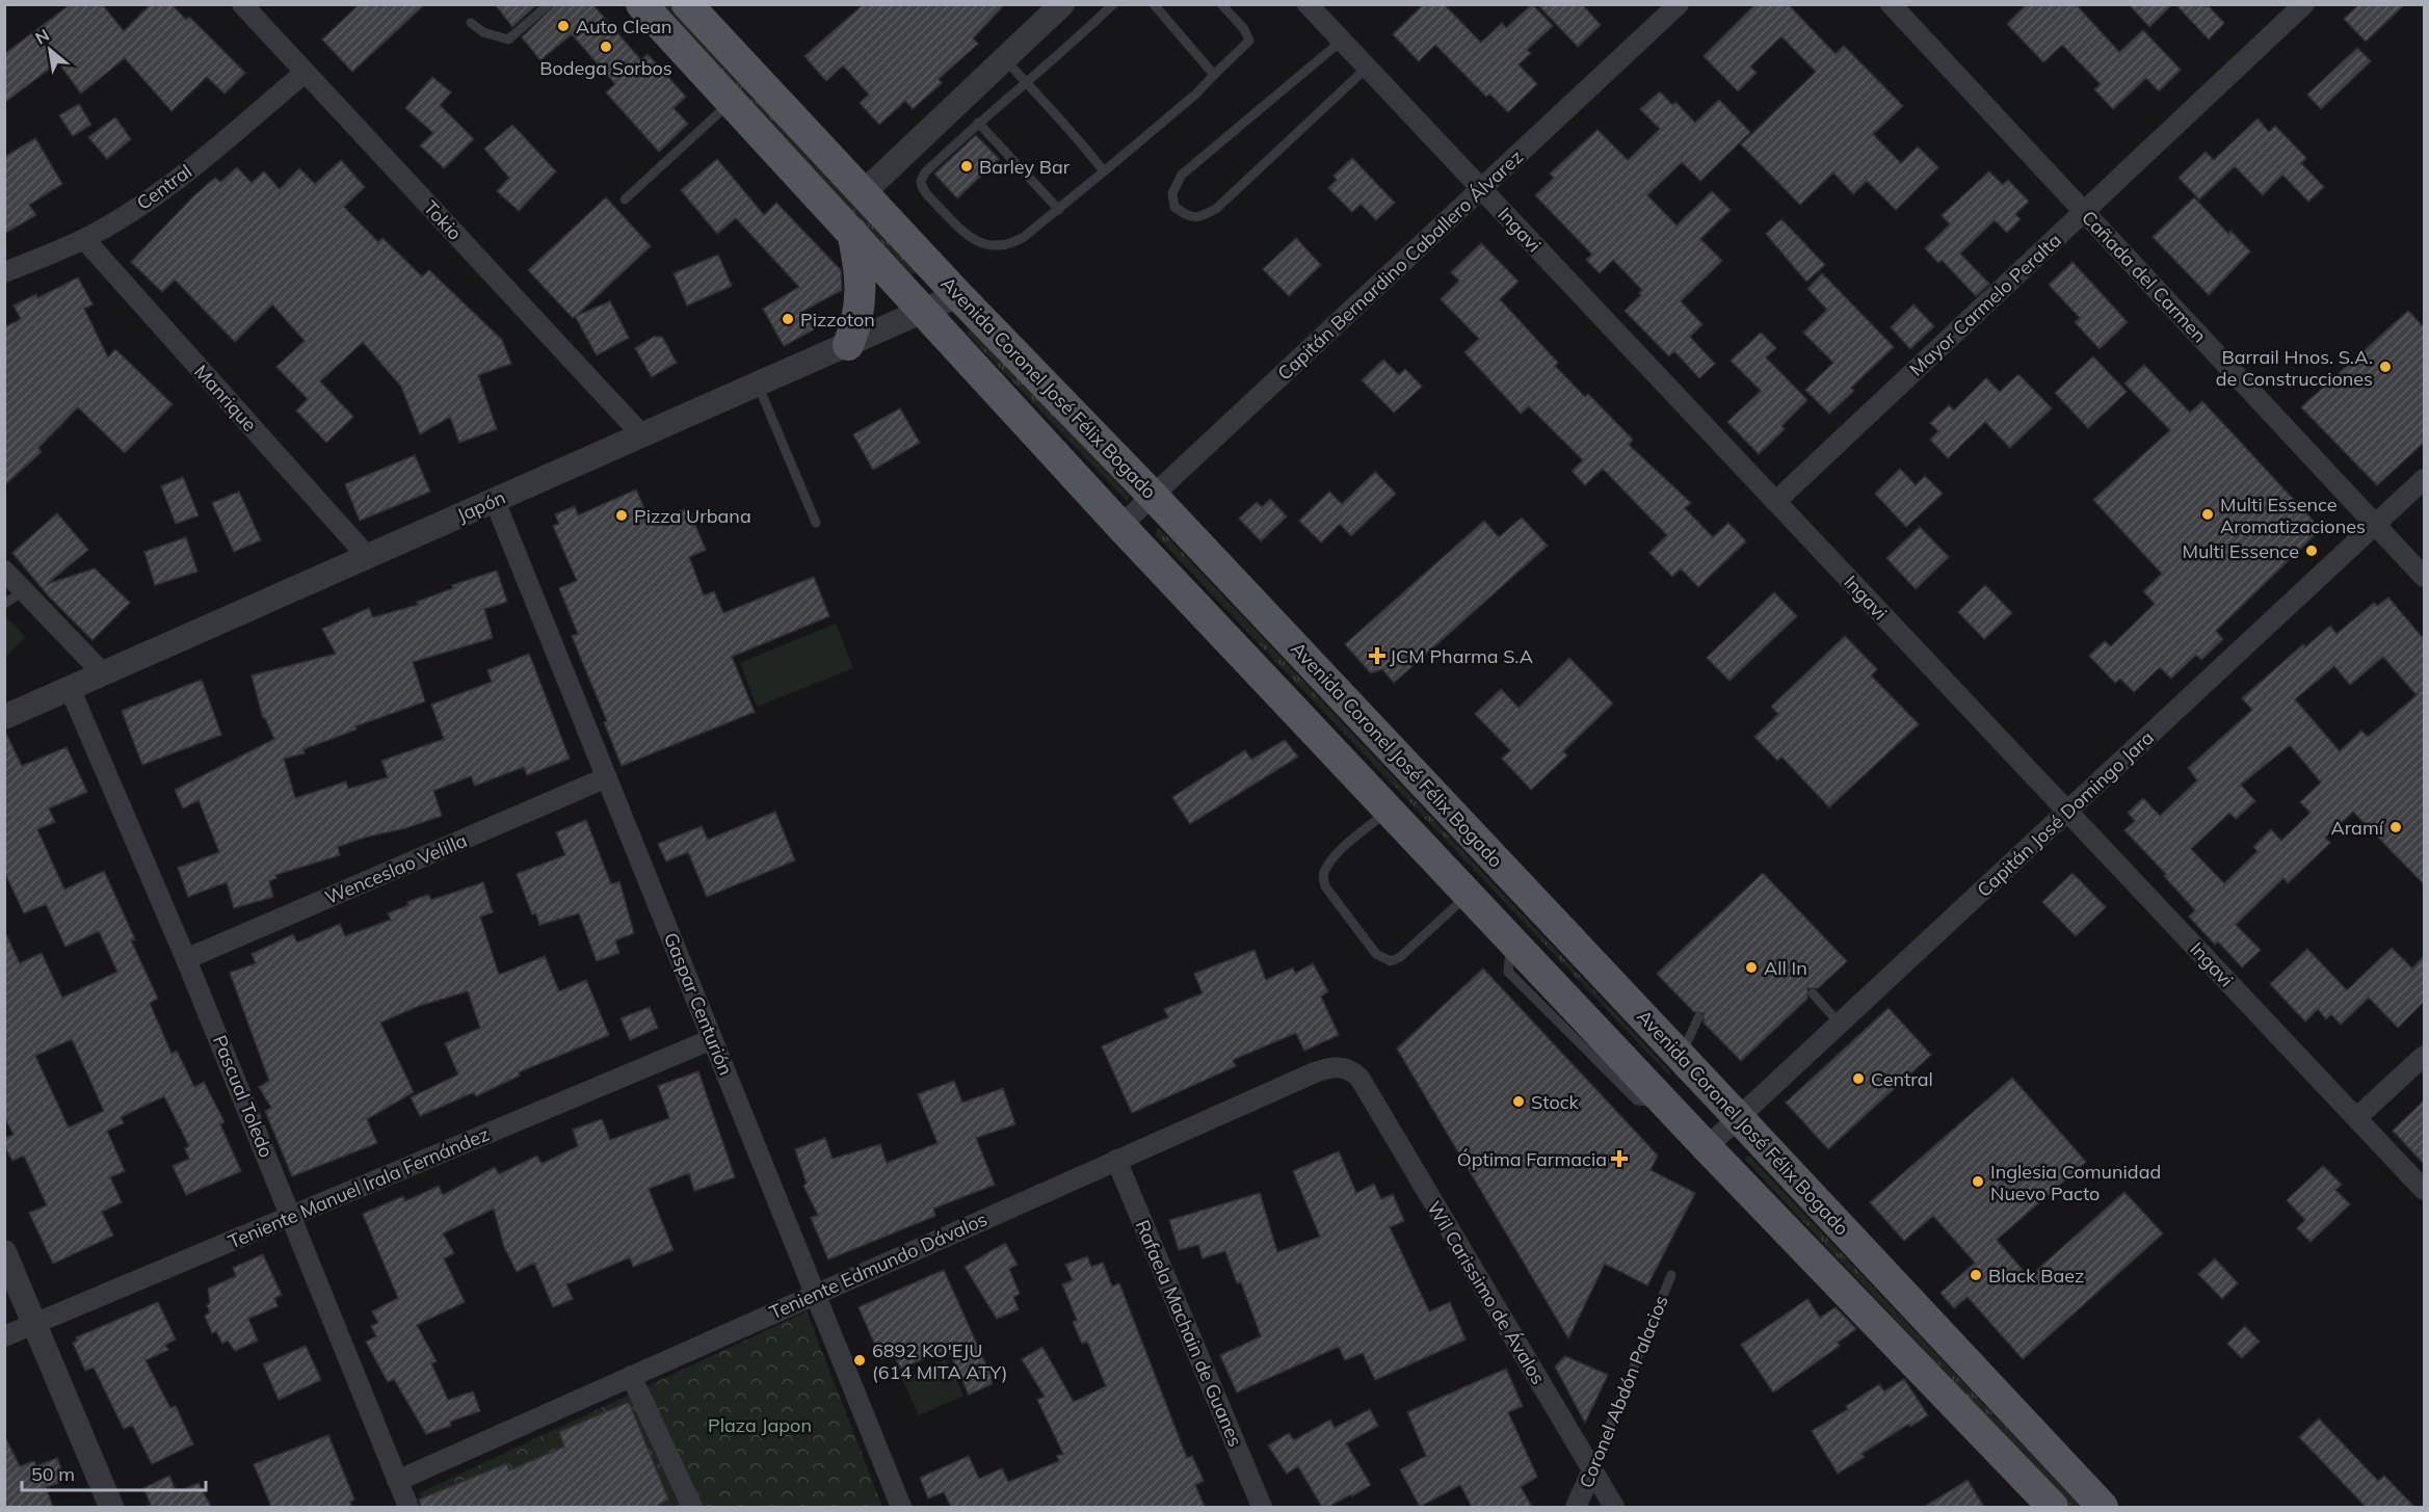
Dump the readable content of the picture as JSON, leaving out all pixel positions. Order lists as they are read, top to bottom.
{
  "streets": {
    "main road": ["Avenida Coronel José Félix Bogado"],
    "street": [
      "Central",
      "Tokio",
      "Ingavi",
      "Capitán Bernardino Caballero Álvarez",
      "Cañada del Carmen",
      "Mayor Carmelo Peralta",
      "Manrique",
      "Japón",
      "Capitán José Domingo Jara",
      "Wenceslao Velilla",
      "Gaspar Centurión",
      "Pascual Toledo",
      "Teniente Manuel Irala Fernández",
      "Teniente Edmundo Dávalos",
      "Wil Carissimo de Ávalos",
      "Rafaela Machain de Guanes",
      "Coronel Abdón Palacios"
    ]
  },
  "crossings": [
    ["Central", "Tokio"],
    ["Central", "Manrique"],
    ["Tokio", "Japón"],
    ["Ingavi", "Capitán Bernardino Caballero Álvarez"],
    ["Ingavi", "Mayor Carmelo Peralta"],
    ["Ingavi", "Capitán José Domingo Jara"],
    ["Capitán Bernardino Caballero Álvarez", "Avenida Coronel José Félix Bogado"],
    ["Cañada del Carmen", "Mayor Carmelo Peralta"],
    ["Cañada del Carmen", "Capitán José Domingo Jara"],
    ["Avenida Coronel José Félix Bogado", "Japón"],
    ["Avenida Coronel José Félix Bogado", "Capitán José Domingo Jara"],
    ["Manrique", "Japón"],
    ["Japón", "Gaspar Centurión"],
    ["Japón", "Pascual Toledo"],
    ["Wenceslao Velilla", "Gaspar Centurión"],
    ["Wenceslao Velilla", "Pascual Toledo"],
    ["Gaspar Centurión", "Teniente Manuel Irala Fernández"],
    ["Gaspar Centurión", "Teniente Edmundo Dávalos"],
    ["Pascual Toledo", "Teniente Manuel Irala Fernández"],
    ["Pascual Toledo", "Teniente Edmundo Dávalos"],
    ["Teniente Edmundo Dávalos", "Wil Carissimo de Ávalos"],
    ["Teniente Edmundo Dávalos", "Rafaela Machain de Guanes"],
    ["Wil Carissimo de Ávalos", "Coronel Abdón Palacios"]
  ],
  "parks": ["Plaza Japon"],
  "places": {
    "other": [
      "Auto Clean",
      "Bodega Sorbos",
      "Barley Bar",
      "Pizzoton",
      "Barrail Hnos. S.A. de Construcciones",
      "Multi Essence Aromatizaciones",
      "Pizza Urbana",
      "Multi Essence",
      "Aramí",
      "All In",
      "Central",
      "Stock",
      "Inglesia Comunidad Nuevo Pacto",
      "Black Baez",
      "6892 KO'EJU (614 MITA ATY)"
    ],
    "health": ["JCM Pharma S.A", "Óptima Farmacia"]
  },
  "scale_bar": "50 m",
  "north": "top left"
}
